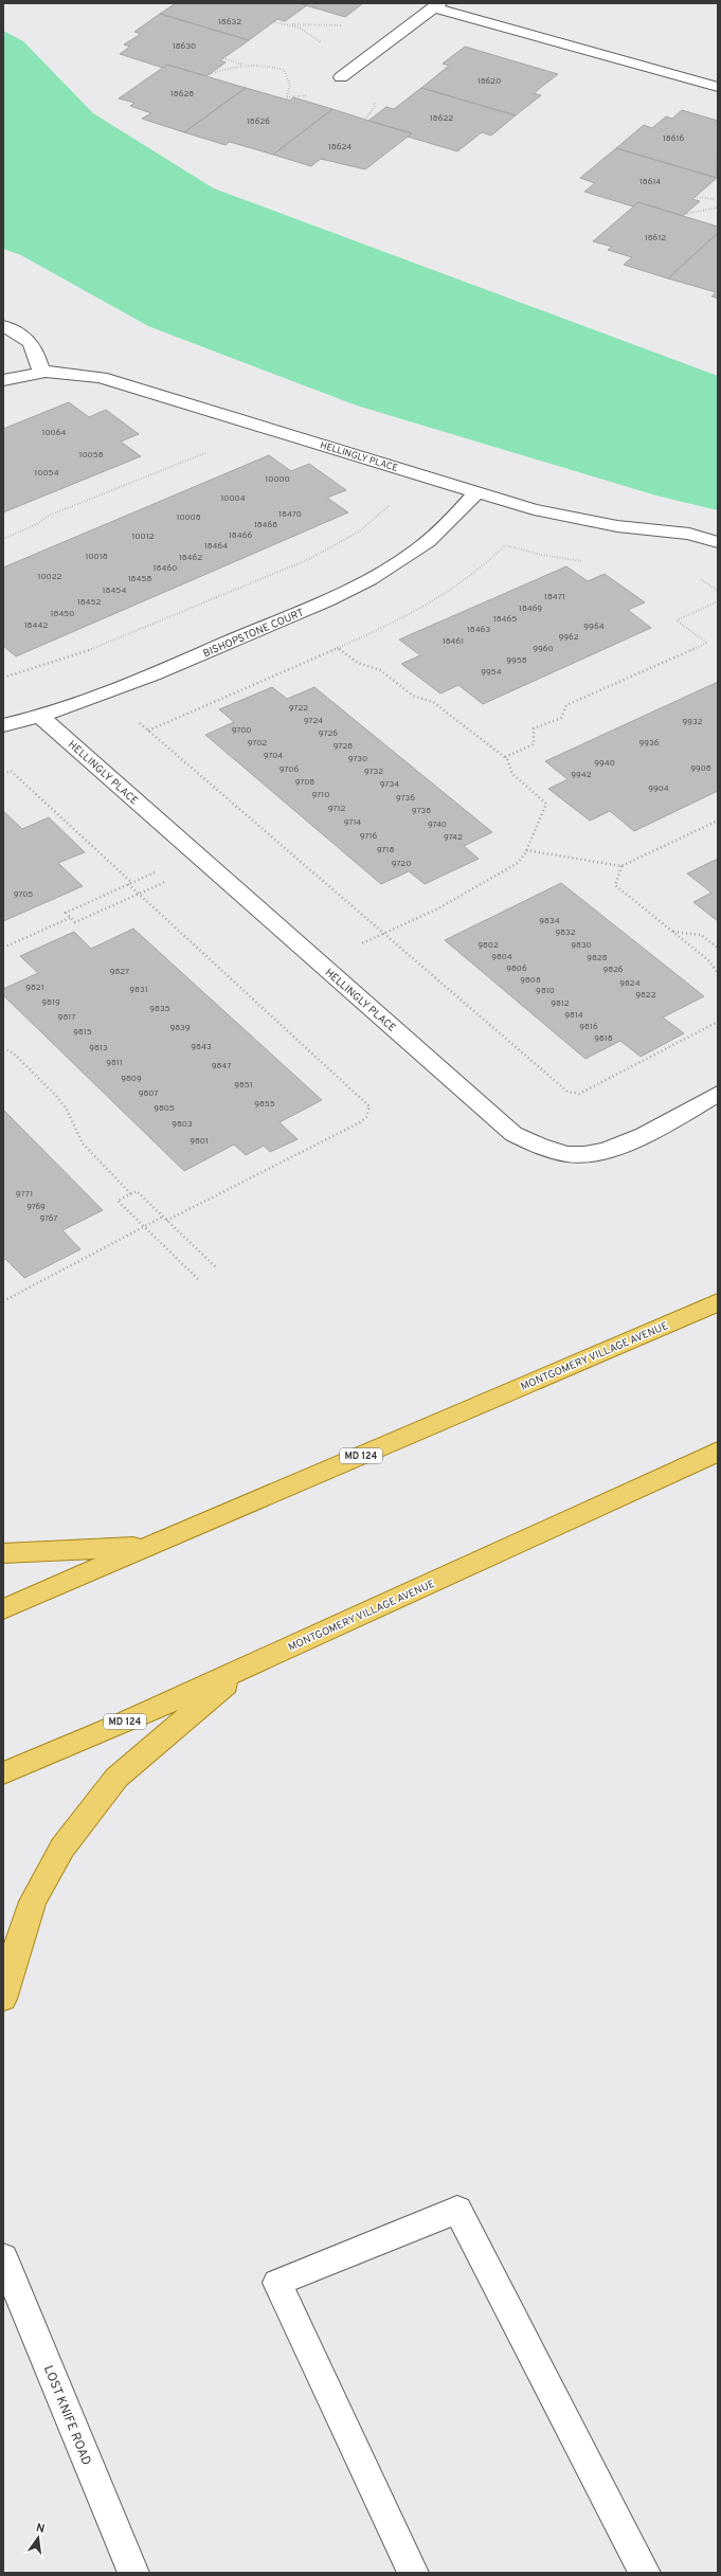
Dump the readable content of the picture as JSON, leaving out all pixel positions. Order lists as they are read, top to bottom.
{
  "streets": {
    "main road": ["MONTGOMERY VILLAGE AVENUE", "MD 124"],
    "street": ["HELLINGLY PLACE", "BISHOPSTONE COURT", "LOST KNIFE ROAD"]
  },
  "crossings": [
    ["HELLINGLY PLACE", "BISHOPSTONE COURT"]
  ],
  "house_numbers": [
    "18632",
    "18630",
    "18620",
    "18628",
    "18622",
    "18626",
    "18616",
    "18624",
    "18614",
    "18612",
    "10064",
    "10058",
    "10054",
    "10000",
    "10004",
    "18470",
    "10008",
    "18468",
    "18466",
    "10012",
    "18464",
    "10018",
    "18462",
    "18460",
    "10022",
    "18458",
    "18454",
    "18471",
    "18452",
    "18469",
    "18450",
    "18465",
    "18442",
    "9964",
    "18463",
    "9962",
    "18461",
    "9960",
    "9958",
    "9954",
    "9722",
    "9724",
    "9932",
    "9700",
    "9726",
    "9702",
    "9936",
    "9728",
    "9704",
    "9730",
    "9940",
    "9908",
    "9706",
    "9732",
    "9942",
    "9708",
    "9734",
    "9904",
    "9710",
    "9736",
    "9712",
    "9738",
    "9714",
    "9740",
    "9716",
    "9742",
    "9718",
    "9720",
    "9705",
    "9834",
    "9832",
    "9802",
    "9830",
    "9804",
    "9828",
    "9806",
    "9826",
    "9827",
    "9808",
    "9824",
    "9821",
    "9831",
    "9810",
    "9822",
    "9819",
    "9812",
    "9835",
    "9814",
    "9817",
    "9816",
    "9839",
    "9815",
    "9818",
    "9843",
    "9813",
    "9811",
    "9847",
    "9809",
    "9851",
    "9807",
    "9855",
    "9805",
    "9803",
    "9801",
    "9771",
    "9769",
    "9767"
  ],
  "north": "top"
}
